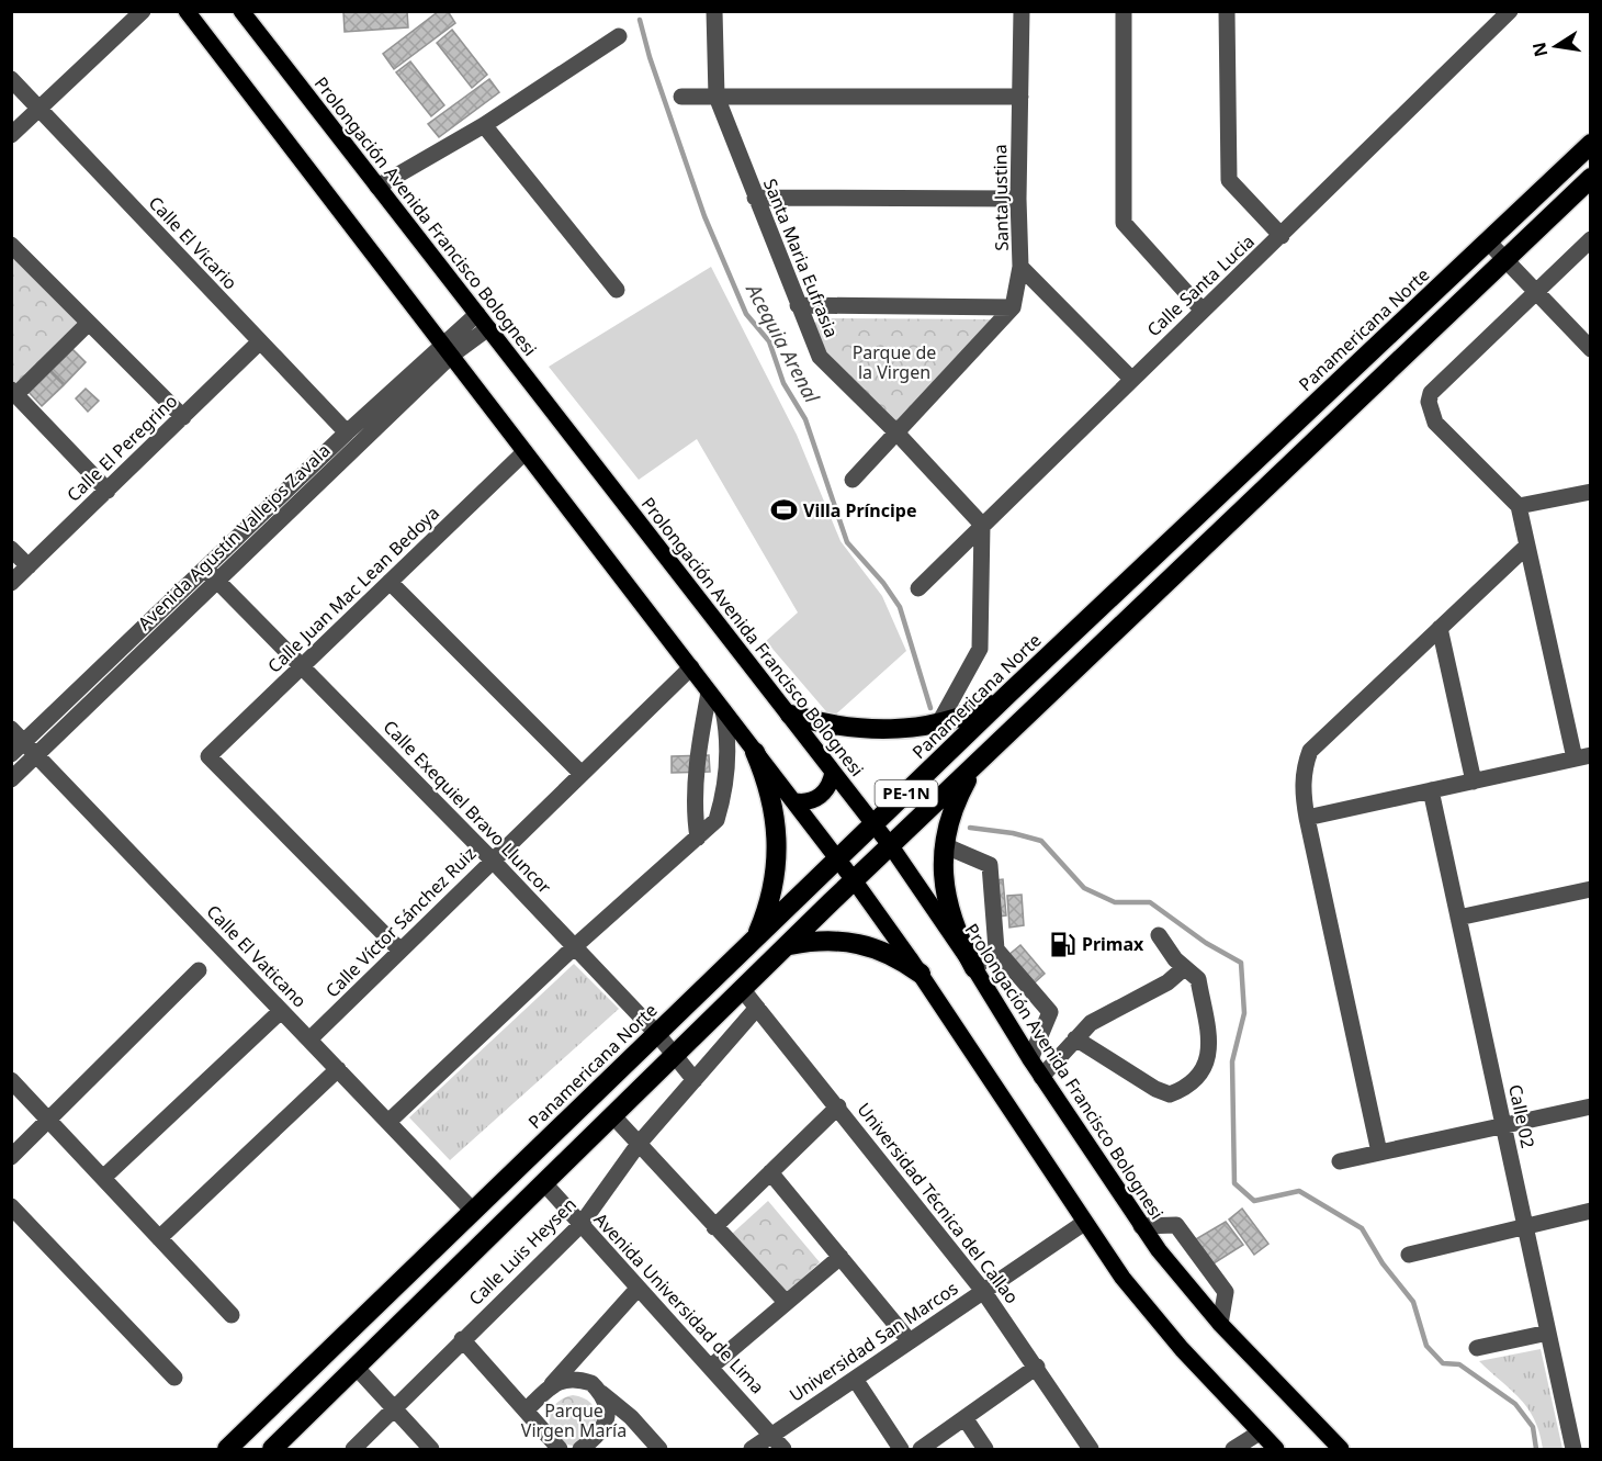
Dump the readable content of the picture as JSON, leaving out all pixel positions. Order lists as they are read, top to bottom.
{
  "streets": {
    "highway": ["Panamericana Norte", "PE-1N"],
    "main road": ["Prolongación Avenida Francisco Bolognesi"],
    "street": [
      "Santa Justina",
      "Calle El Vicario",
      "Santa Maria Eufrasia",
      "Calle Santa Lucia",
      "Calle El Peregrino",
      "Avenida Agustín Vallejos Zavala",
      "Calle Juan Mac Lean Bedoya",
      "Calle Exequiel Bravo Lluncor",
      "Calle Víctor Sánchez Ruiz",
      "Calle El Vaticano",
      "Calle 02",
      "Universidad Técnica del Callao",
      "Calle Luis Heysen",
      "Avenida Universidad de Lima",
      "Universidad San Marcos"
    ]
  },
  "crossings": [
    ["Santa Justina", "Calle Santa Lucia"],
    ["Prolongación Avenida Francisco Bolognesi", "Panamericana Norte"],
    ["Prolongación Avenida Francisco Bolognesi", "Avenida Agustín Vallejos Zavala"],
    ["Prolongación Avenida Francisco Bolognesi", "PE-1N"],
    ["Calle El Vicario", "Calle El Peregrino"],
    ["Calle El Vicario", "Avenida Agustín Vallejos Zavala"],
    ["Santa Maria Eufrasia", "Calle Santa Lucia"],
    ["Panamericana Norte", "Calle Exequiel Bravo Lluncor"],
    ["Panamericana Norte", "Calle El Vaticano"],
    ["Avenida Agustín Vallejos Zavala", "Calle Exequiel Bravo Lluncor"],
    ["Avenida Agustín Vallejos Zavala", "Calle El Vaticano"],
    ["Calle Juan Mac Lean Bedoya", "Calle Exequiel Bravo Lluncor"],
    ["Calle Juan Mac Lean Bedoya", "Calle Víctor Sánchez Ruiz"],
    ["PE-1N", "Calle Exequiel Bravo Lluncor"],
    ["PE-1N", "Universidad Técnica del Callao"],
    ["PE-1N", "Avenida Universidad de Lima"],
    ["Calle Exequiel Bravo Lluncor", "Calle Víctor Sánchez Ruiz"],
    ["Calle Exequiel Bravo Lluncor", "Calle Luis Heysen"],
    ["Calle Víctor Sánchez Ruiz", "Calle El Vaticano"],
    ["Universidad Técnica del Callao", "Calle Luis Heysen"],
    ["Universidad Técnica del Callao", "Universidad San Marcos"],
    ["Calle Luis Heysen", "Avenida Universidad de Lima"],
    ["Avenida Universidad de Lima", "Universidad San Marcos"]
  ],
  "water": ["Acequia Arenal"],
  "parks": ["Parque de la Virgen", "Parque Virgen María"],
  "places": {
    "sports": ["Villa Príncipe"],
    "fuel station": ["Primax"]
  },
  "north": "left"
}
